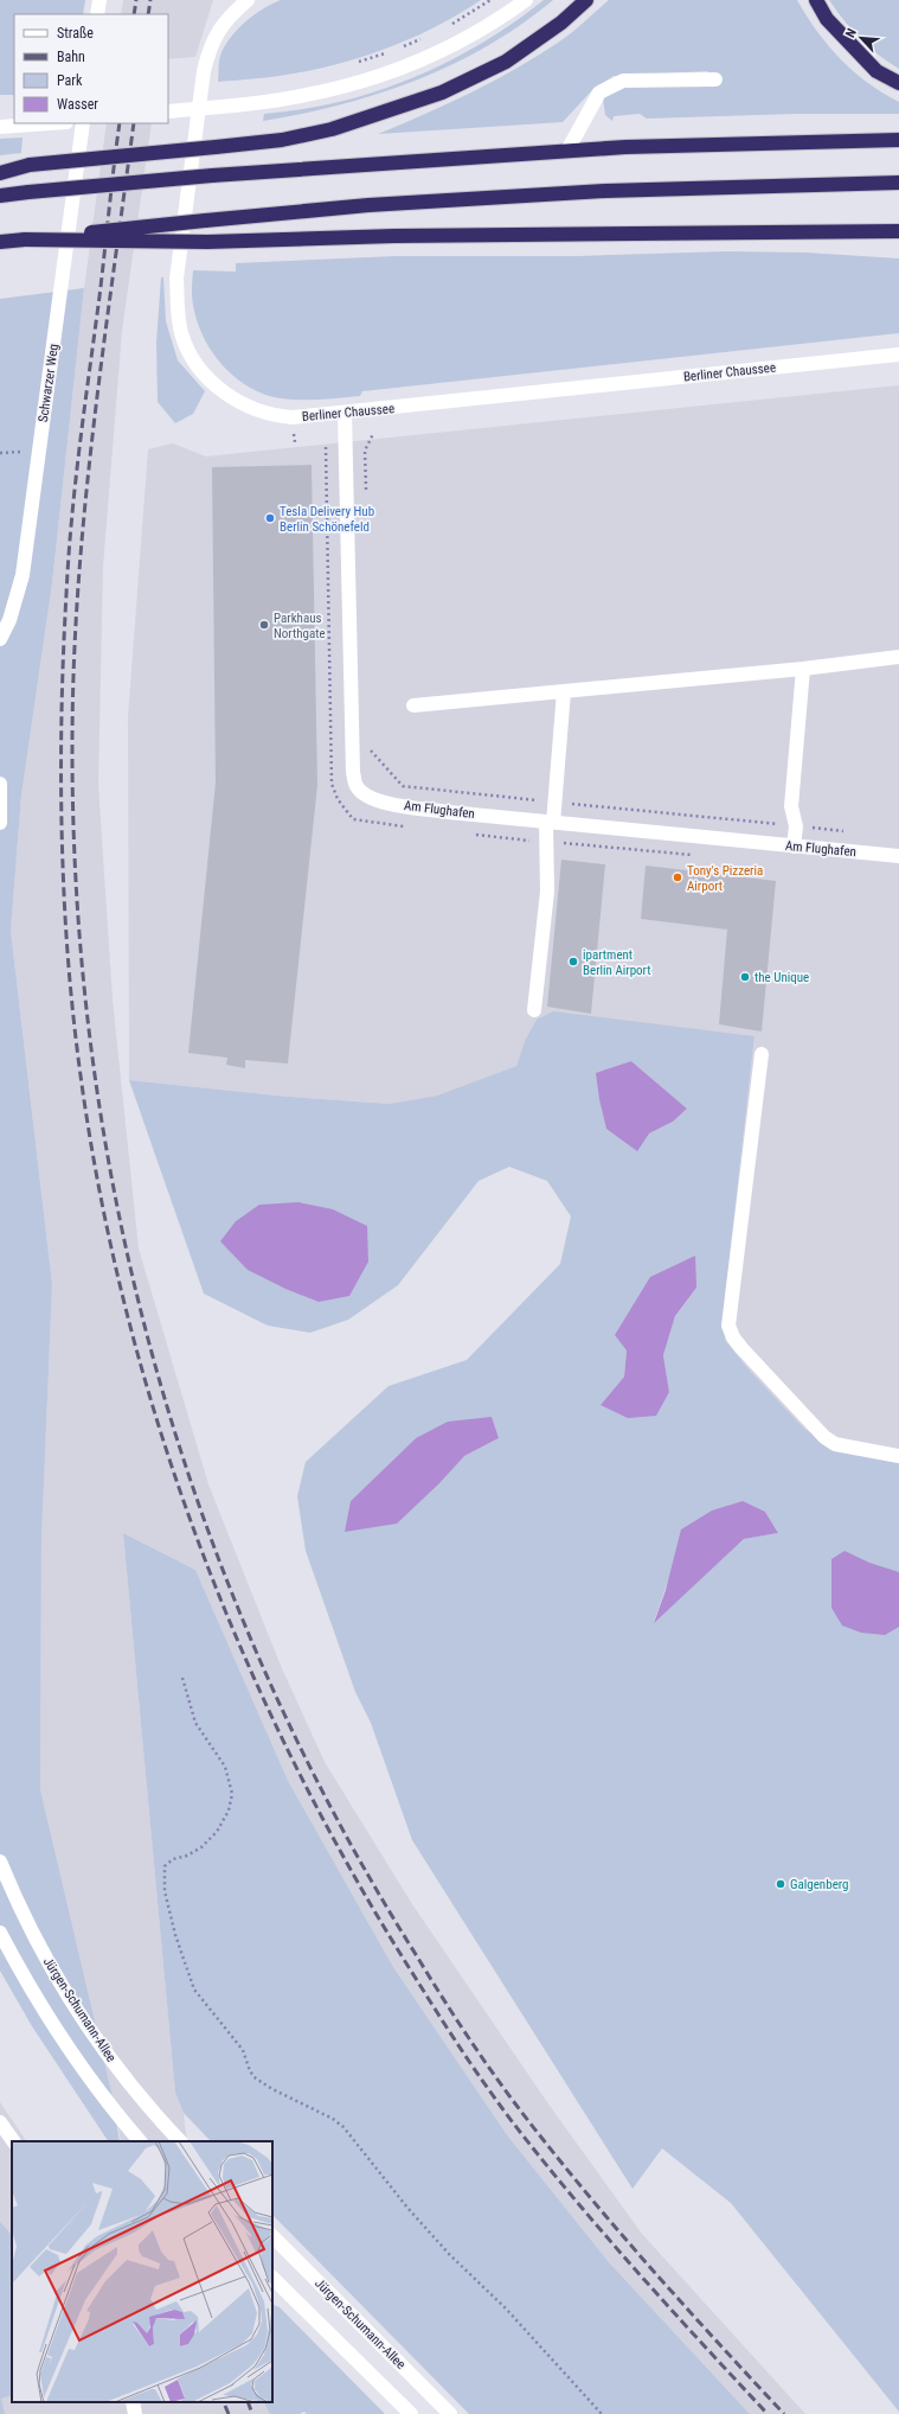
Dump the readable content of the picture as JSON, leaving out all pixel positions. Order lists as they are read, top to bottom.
{
  "streets": {
    "street": [
      "Berliner Chaussee",
      "Schwarzer Weg",
      "Am Flughafen",
      "Jürgen-Schumann-Allee"
    ]
  },
  "crossings": [
    ["Berliner Chaussee", "Am Flughafen"]
  ],
  "places": [
    "Tesla Delivery Hub Berlin Schönefeld",
    "Parkhaus Northgate",
    "Tony's Pizzeria Airport",
    "ipartment Berlin Airport",
    "the Unique",
    "Galgenberg"
  ],
  "legend": [
    "Straße",
    "Bahn",
    "Park",
    "Wasser"
  ],
  "north": "top left"
}
